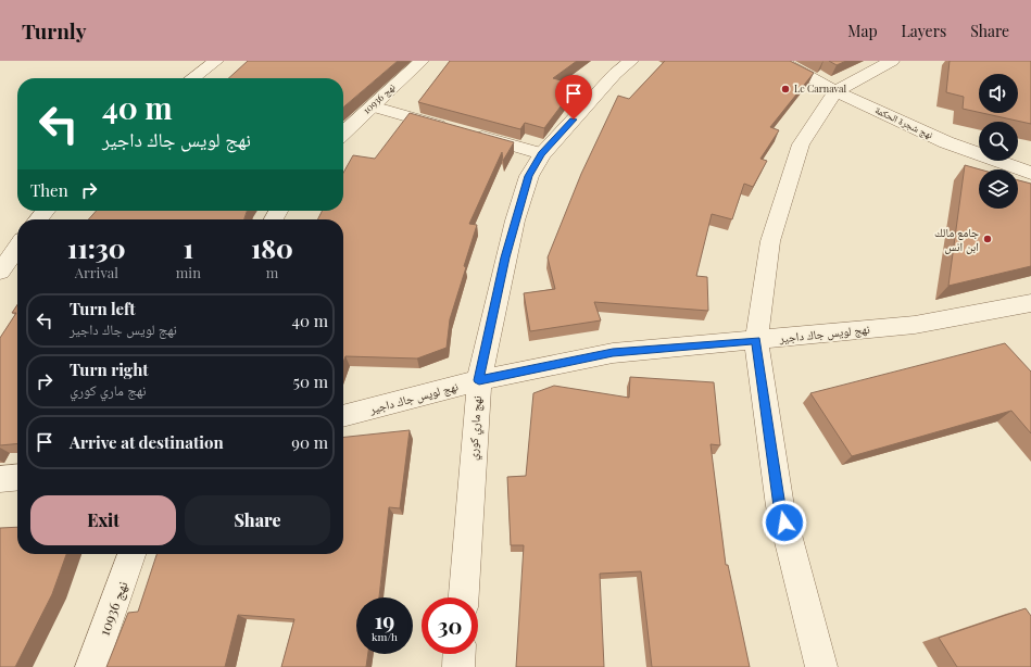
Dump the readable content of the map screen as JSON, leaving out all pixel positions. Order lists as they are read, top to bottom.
{
  "streets": {
    "street": [
      "نهج 10936",
      "نهج شجرة الحكمة",
      "نهج لويس جاك داجير",
      "نهج ماري كوري"
    ]
  },
  "crossings": [
    ["نهج لويس جاك داجير", "نهج ماري كوري"]
  ],
  "places": ["Le Carnaval", "جامع مالك ابن انس"],
  "page": {
    "header": "Turnly",
    "nav": ["Map", "Layers", "Share"],
    "turn": ["40 m", "نهج لويس جاك داجير"],
    "then": "Then",
    "eta": [
      "11:30",
      "Arrival",
      "1",
      "min",
      "180",
      "m"
    ],
    "list": [
      {
        "name": "Turn left",
        "note": "نهج لويس جاك داجير",
        "value": "40 m"
      },
      {
        "name": "Turn right",
        "note": "نهج ماري كوري",
        "value": "50 m"
      },
      {
        "name": "Arrive at destination",
        "value": "90 m"
      }
    ],
    "buttons": ["Exit", "Share"],
    "speed": "19 km/h",
    "limit": "30"
  }
}
